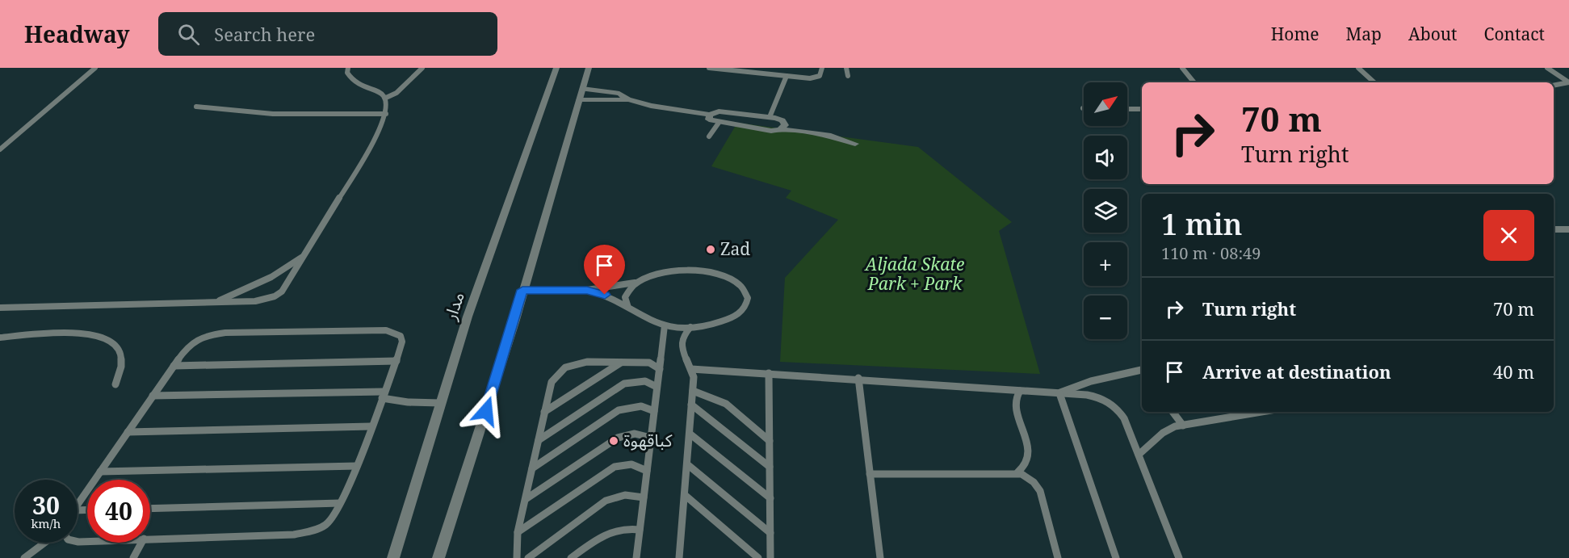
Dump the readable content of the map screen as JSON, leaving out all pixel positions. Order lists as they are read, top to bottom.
{
  "streets": {
    "street": ["مدار"]
  },
  "parks": ["Aljada Skate Park + Park"],
  "places": ["Zad", "كباقهوة"],
  "north": "top right",
  "page": {
    "header": "Headway",
    "search": "Search here",
    "nav": [
      "Home",
      "Map",
      "About",
      "Contact"
    ],
    "map_buttons": ["+", "−"],
    "turn": ["70 m", "Turn right"],
    "heading": ["1 min", "110 m · 08:49"],
    "list": [
      {
        "name": "Turn right",
        "value": "70 m"
      },
      {
        "name": "Arrive at destination",
        "value": "40 m"
      }
    ],
    "speed": "30 km/h",
    "limit": "40"
  }
}
